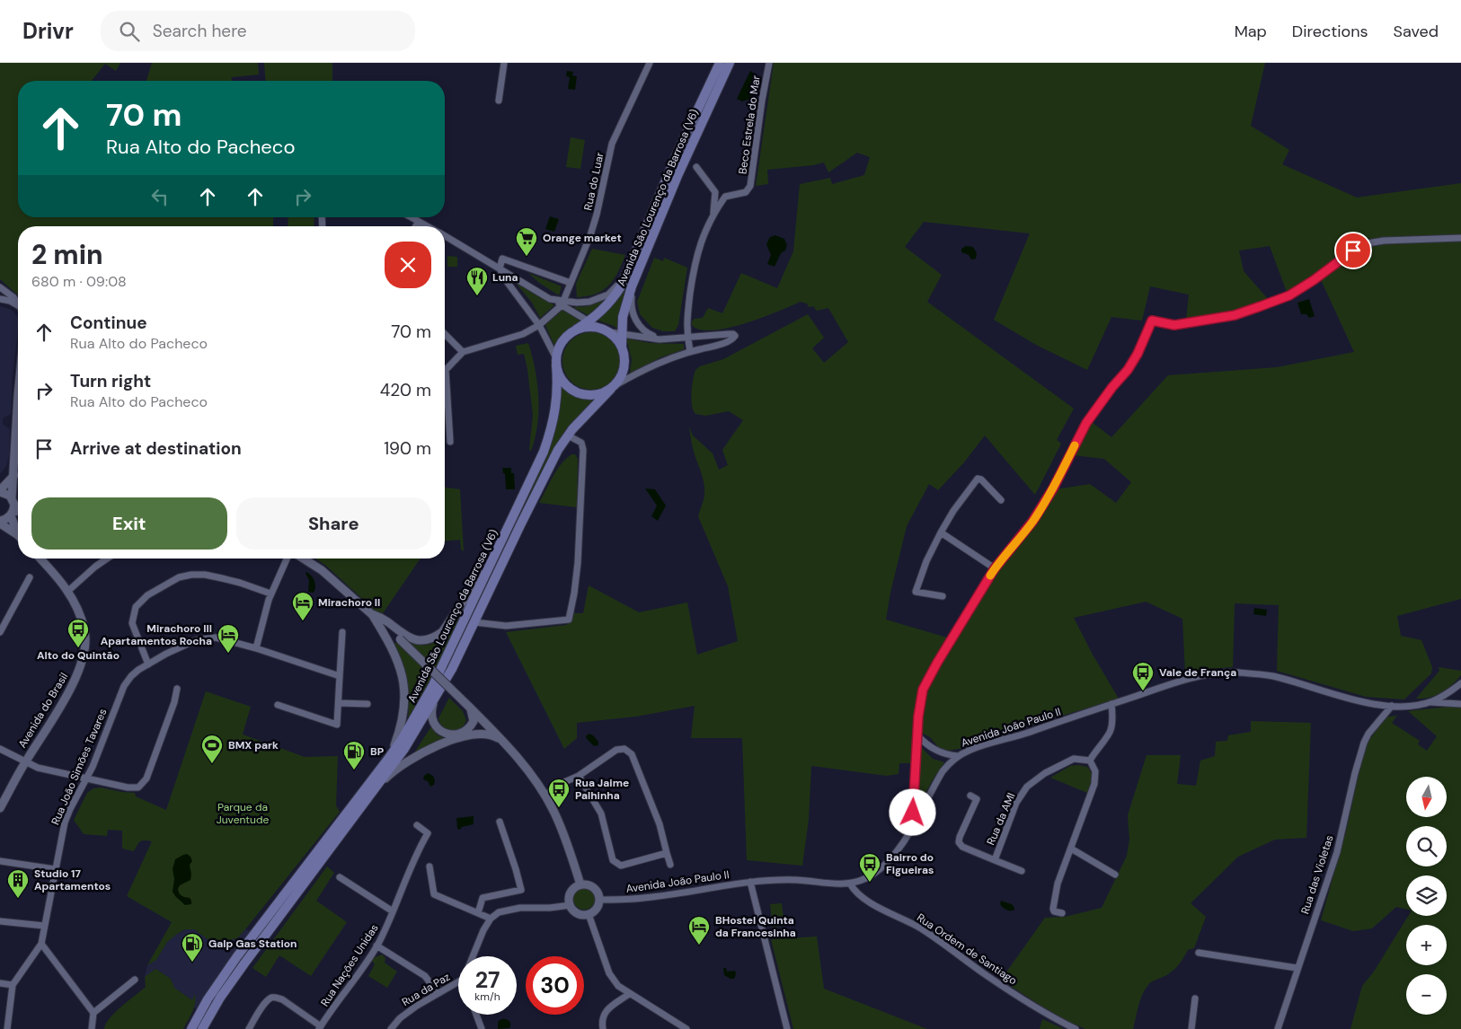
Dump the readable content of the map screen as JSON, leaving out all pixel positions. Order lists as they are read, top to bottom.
{
  "streets": {
    "main road": ["Avenida São Lourenço da Barrosa (V6)"],
    "street": [
      "Beco Estrela do Mar",
      "Rua do Luar",
      "Avenida do Brasil",
      "Avenida João Paulo II",
      "Rua João Simões Tavares",
      "Rua da AMI",
      "Rua das Violetas",
      "Rua Ordem de Santiago",
      "Rua Nações Unidas",
      "Rua da Paz"
    ]
  },
  "crossings": [
    ["Avenida João Paulo II", "Rua das Violetas"],
    ["Avenida João Paulo II", "Rua Ordem de Santiago"]
  ],
  "parks": ["Parque da Juventude"],
  "places": {
    "supermarket": ["Orange market"],
    "restaurant": ["Luna"],
    "hotel": ["Mirachoro II", "Mirachoro III Apartamentos Rocha", "BHostel Quinta da Francesinha"],
    "bus stop": [
      "Alto do Quintão",
      "Vale de França",
      "Rua Jaime Palhinha",
      "Bairro do Figueiras"
    ],
    "sports": ["BMX park"],
    "fuel station": ["BP", "Galp Gas Station"],
    "building": ["Studio 17 Apartamentos"]
  },
  "north": "bottom",
  "page": {
    "header": "Drivr",
    "search": "Search here",
    "nav": ["Map", "Directions", "Saved"],
    "turn": ["70 m", "Rua Alto do Pacheco"],
    "heading": ["2 min", "680 m · 09:08"],
    "list": [
      {
        "name": "Continue",
        "note": "Rua Alto do Pacheco",
        "value": "70 m"
      },
      {
        "name": "Turn right",
        "note": "Rua Alto do Pacheco",
        "value": "420 m"
      },
      {
        "name": "Arrive at destination",
        "value": "190 m"
      }
    ],
    "buttons": ["Exit", "Share"],
    "map_buttons": ["+", "−"],
    "speed": "27 km/h",
    "limit": "30"
  }
}
